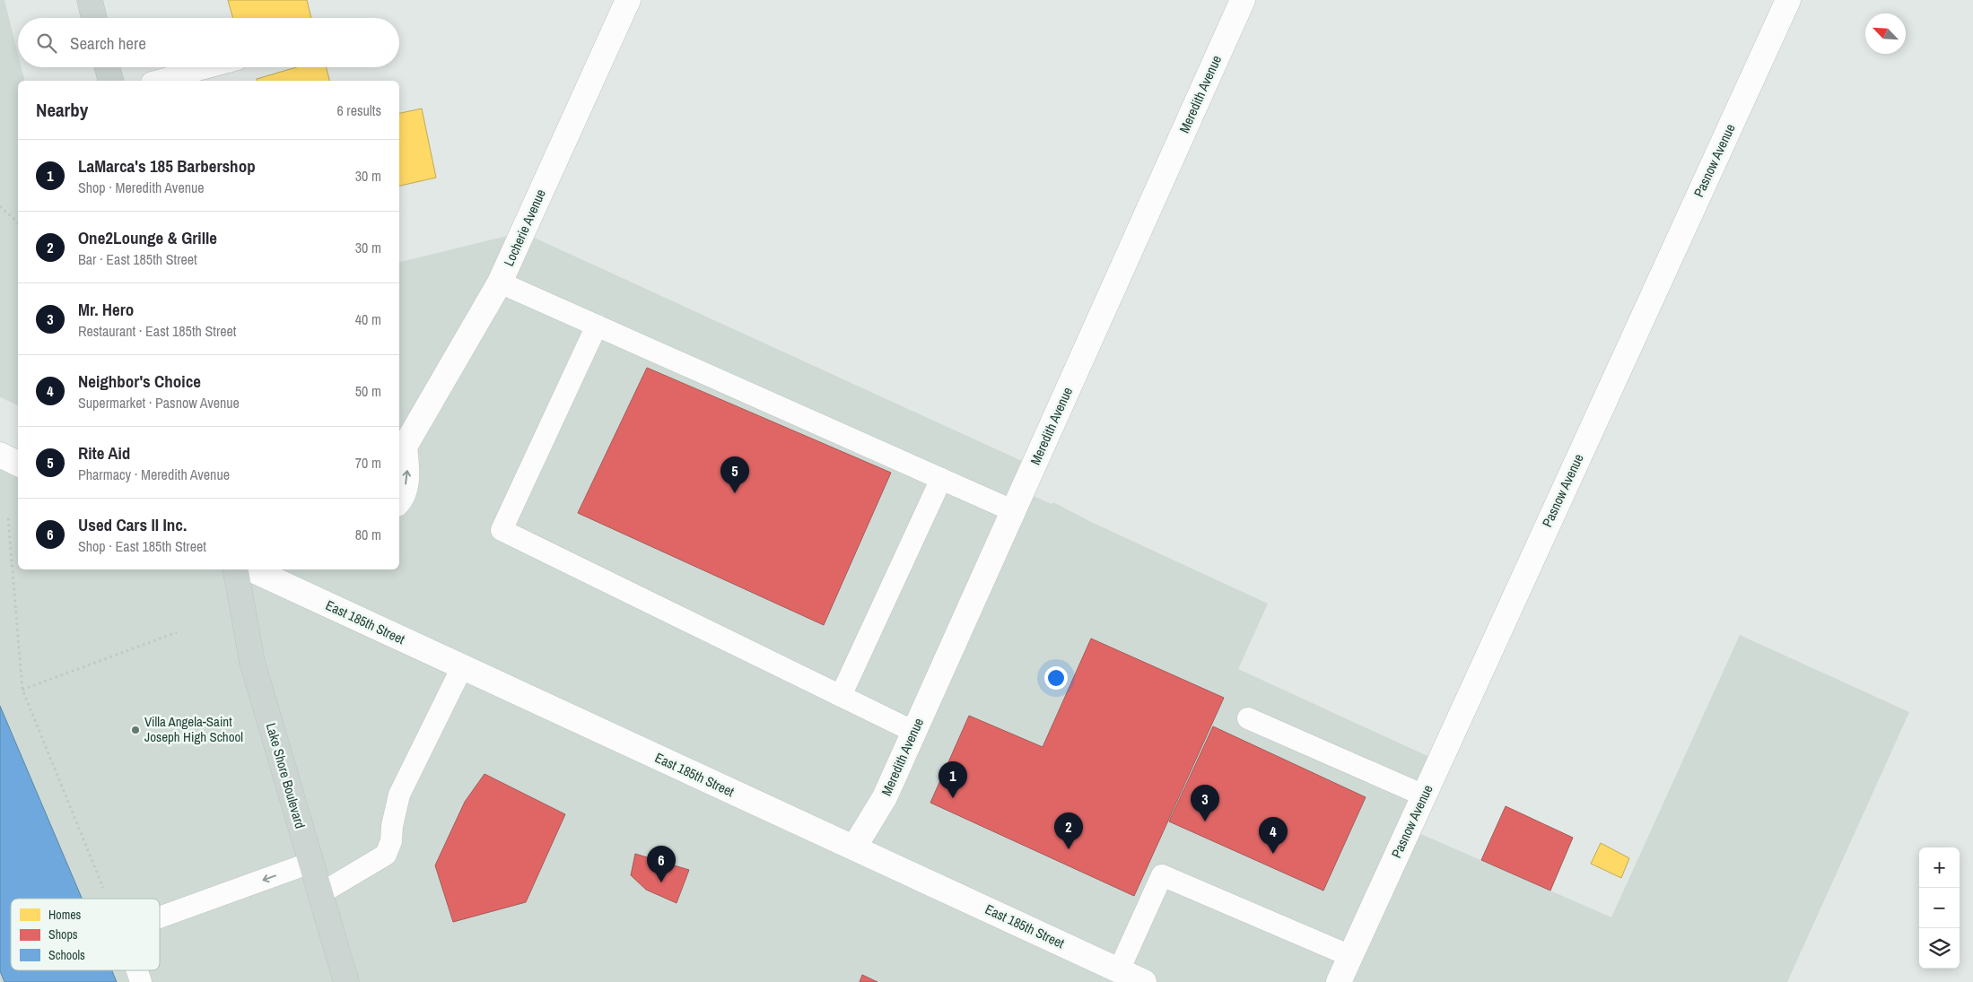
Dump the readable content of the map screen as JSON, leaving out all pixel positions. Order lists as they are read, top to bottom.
{
  "streets": {
    "main road": ["Lake Shore Boulevard"],
    "street": [
      "Meredith Avenue",
      "Pasnow Avenue",
      "Locherie Avenue",
      "East 185th Street"
    ]
  },
  "crossings": [
    ["Meredith Avenue", "East 185th Street"]
  ],
  "places": ["Villa Angela-Saint Joseph High School"],
  "legend": ["Homes", "Shops", "Schools"],
  "north": "top left",
  "page": {
    "search": "Search here",
    "heading": ["Nearby", "6 results"],
    "list": [
      {
        "mark": "1",
        "name": "LaMarca's 185 Barbershop",
        "note": "Shop · Meredith Avenue",
        "value": "30 m"
      },
      {
        "mark": "2",
        "name": "One2Lounge & Grille",
        "note": "Bar · East 185th Street",
        "value": "30 m"
      },
      {
        "mark": "3",
        "name": "Mr. Hero",
        "note": "Restaurant · East 185th Street",
        "value": "40 m"
      },
      {
        "mark": "4",
        "name": "Neighbor's Choice",
        "note": "Supermarket · Pasnow Avenue",
        "value": "50 m"
      },
      {
        "mark": "5",
        "name": "Rite Aid",
        "note": "Pharmacy · Meredith Avenue",
        "value": "70 m"
      },
      {
        "mark": "6",
        "name": "Used Cars II Inc.",
        "note": "Shop · East 185th Street",
        "value": "80 m"
      }
    ],
    "pins": [
      "5",
      "1",
      "3",
      "2",
      "4",
      "6"
    ],
    "map_buttons": ["+", "−"]
  }
}
